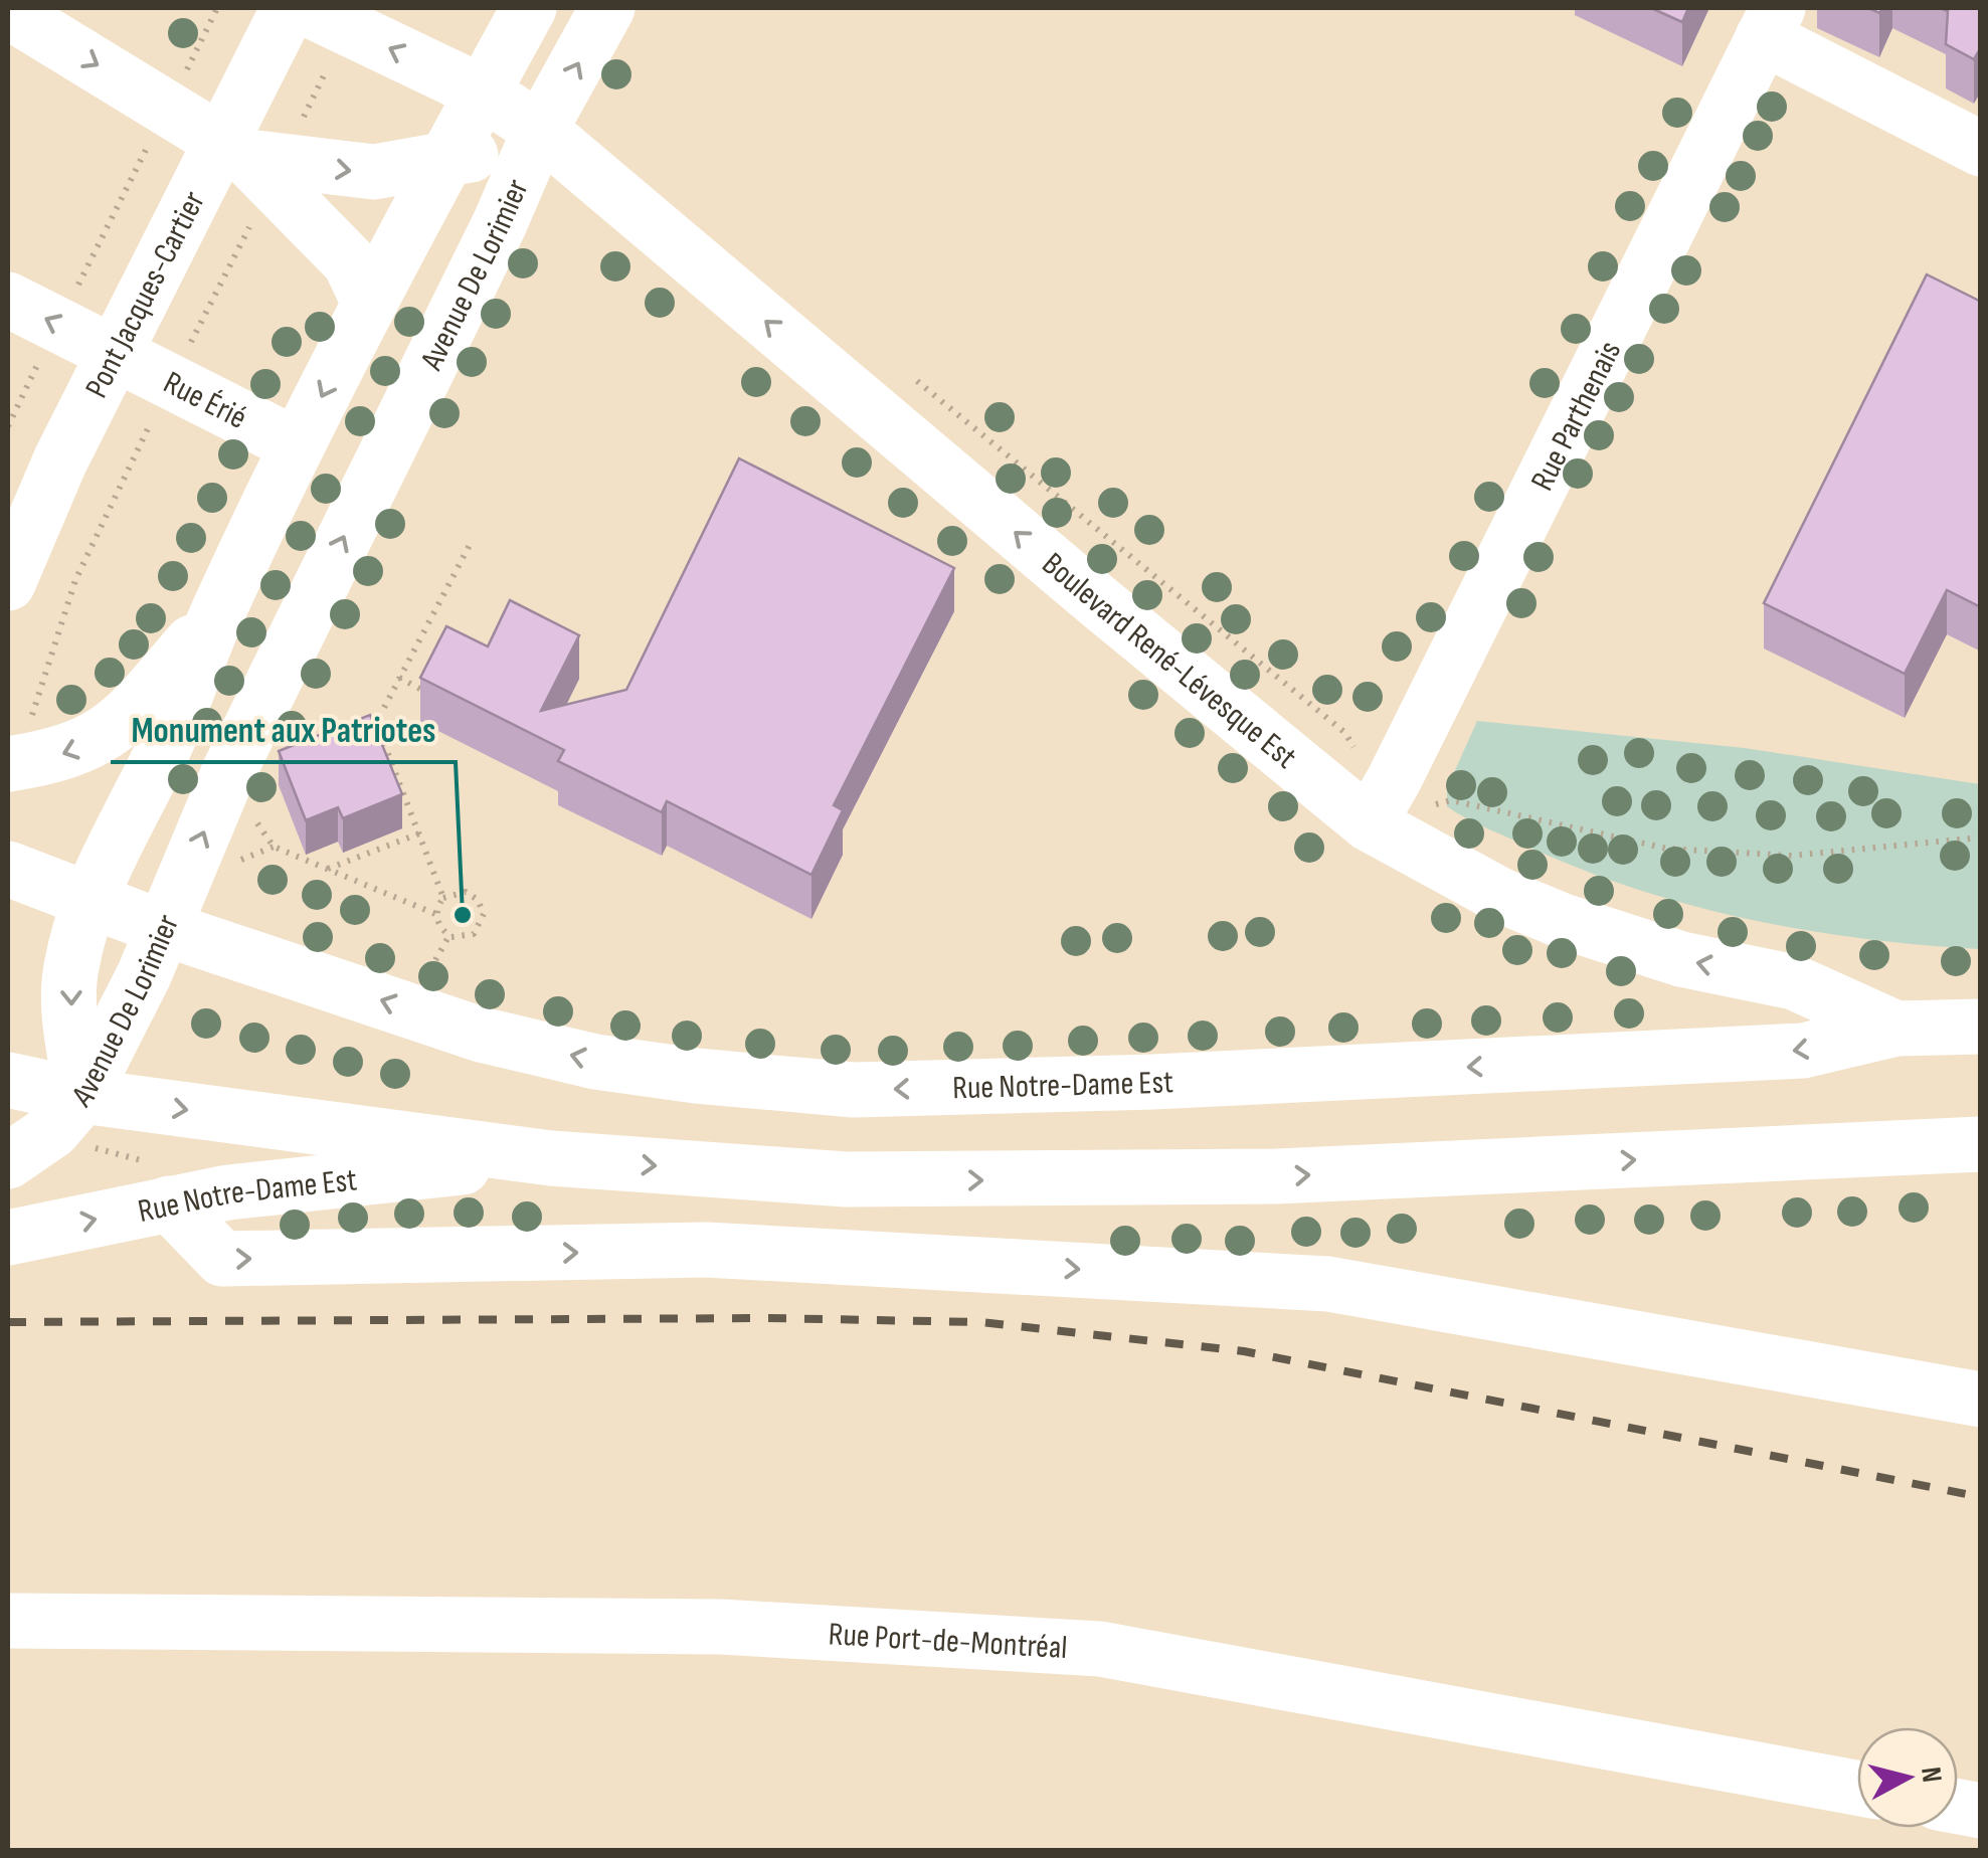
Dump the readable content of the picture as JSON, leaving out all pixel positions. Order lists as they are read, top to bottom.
{
  "streets": {
    "main road": [
      "Avenue De Lorimier",
      "Pont Jacques-Cartier",
      "Rue Érié",
      "Rue Parthenais",
      "Boulevard René-Lévesque Est",
      "Rue Notre-Dame Est",
      "Rue Port-de-Montréal"
    ]
  },
  "crossings": [
    ["Avenue De Lorimier", "Rue Érié"],
    ["Avenue De Lorimier", "Boulevard René-Lévesque Est"],
    ["Avenue De Lorimier", "Rue Notre-Dame Est"],
    ["Rue Parthenais", "Boulevard René-Lévesque Est"],
    ["Boulevard René-Lévesque Est", "Rue Notre-Dame Est"]
  ],
  "one_way": ["Boulevard René-Lévesque Est"],
  "places": ["Monument aux Patriotes"],
  "north": "right"
}
